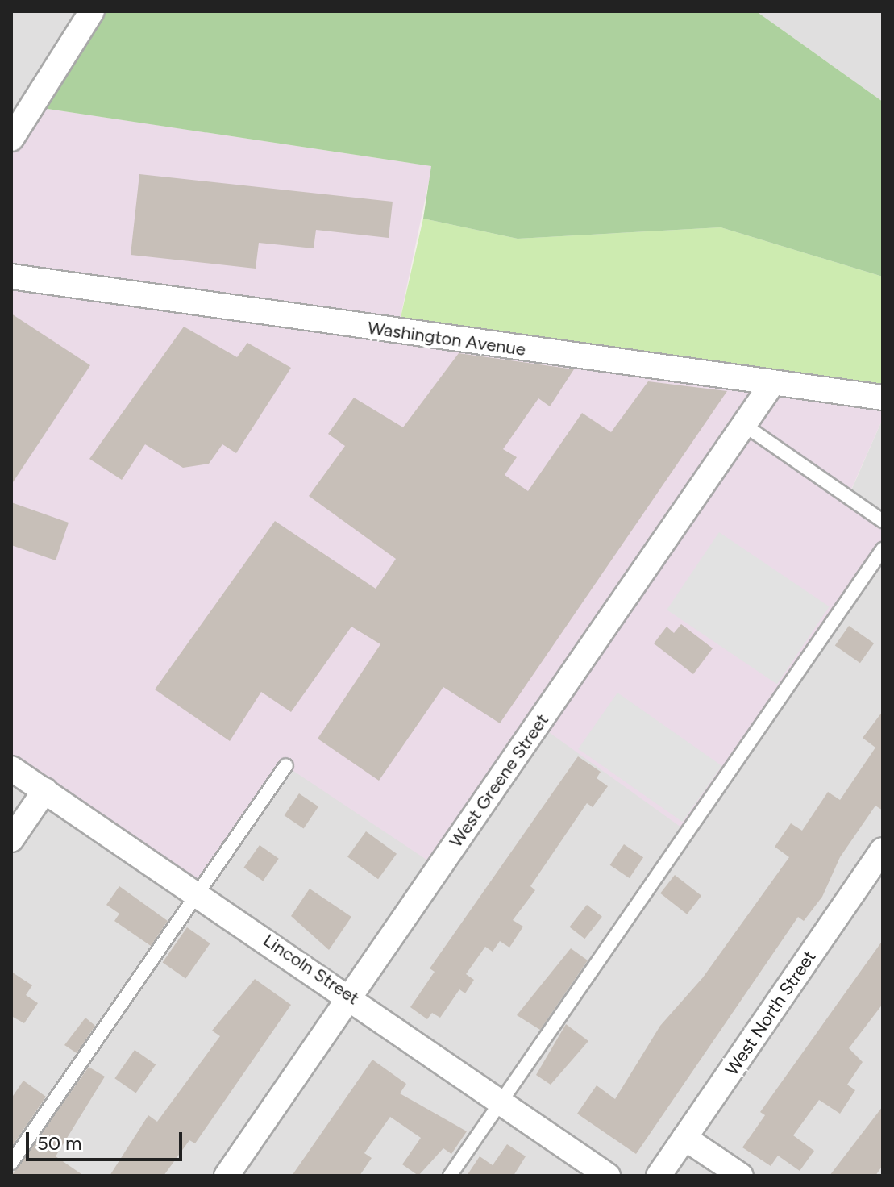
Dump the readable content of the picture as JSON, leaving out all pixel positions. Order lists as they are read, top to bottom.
{
  "streets": {
    "street": [
      "Washington Avenue",
      "West Greene Street",
      "Lincoln Street",
      "West North Street"
    ]
  },
  "crossings": [
    ["Washington Avenue", "West Greene Street"],
    ["West Greene Street", "Lincoln Street"]
  ],
  "scale_bar": "50 m"
}
